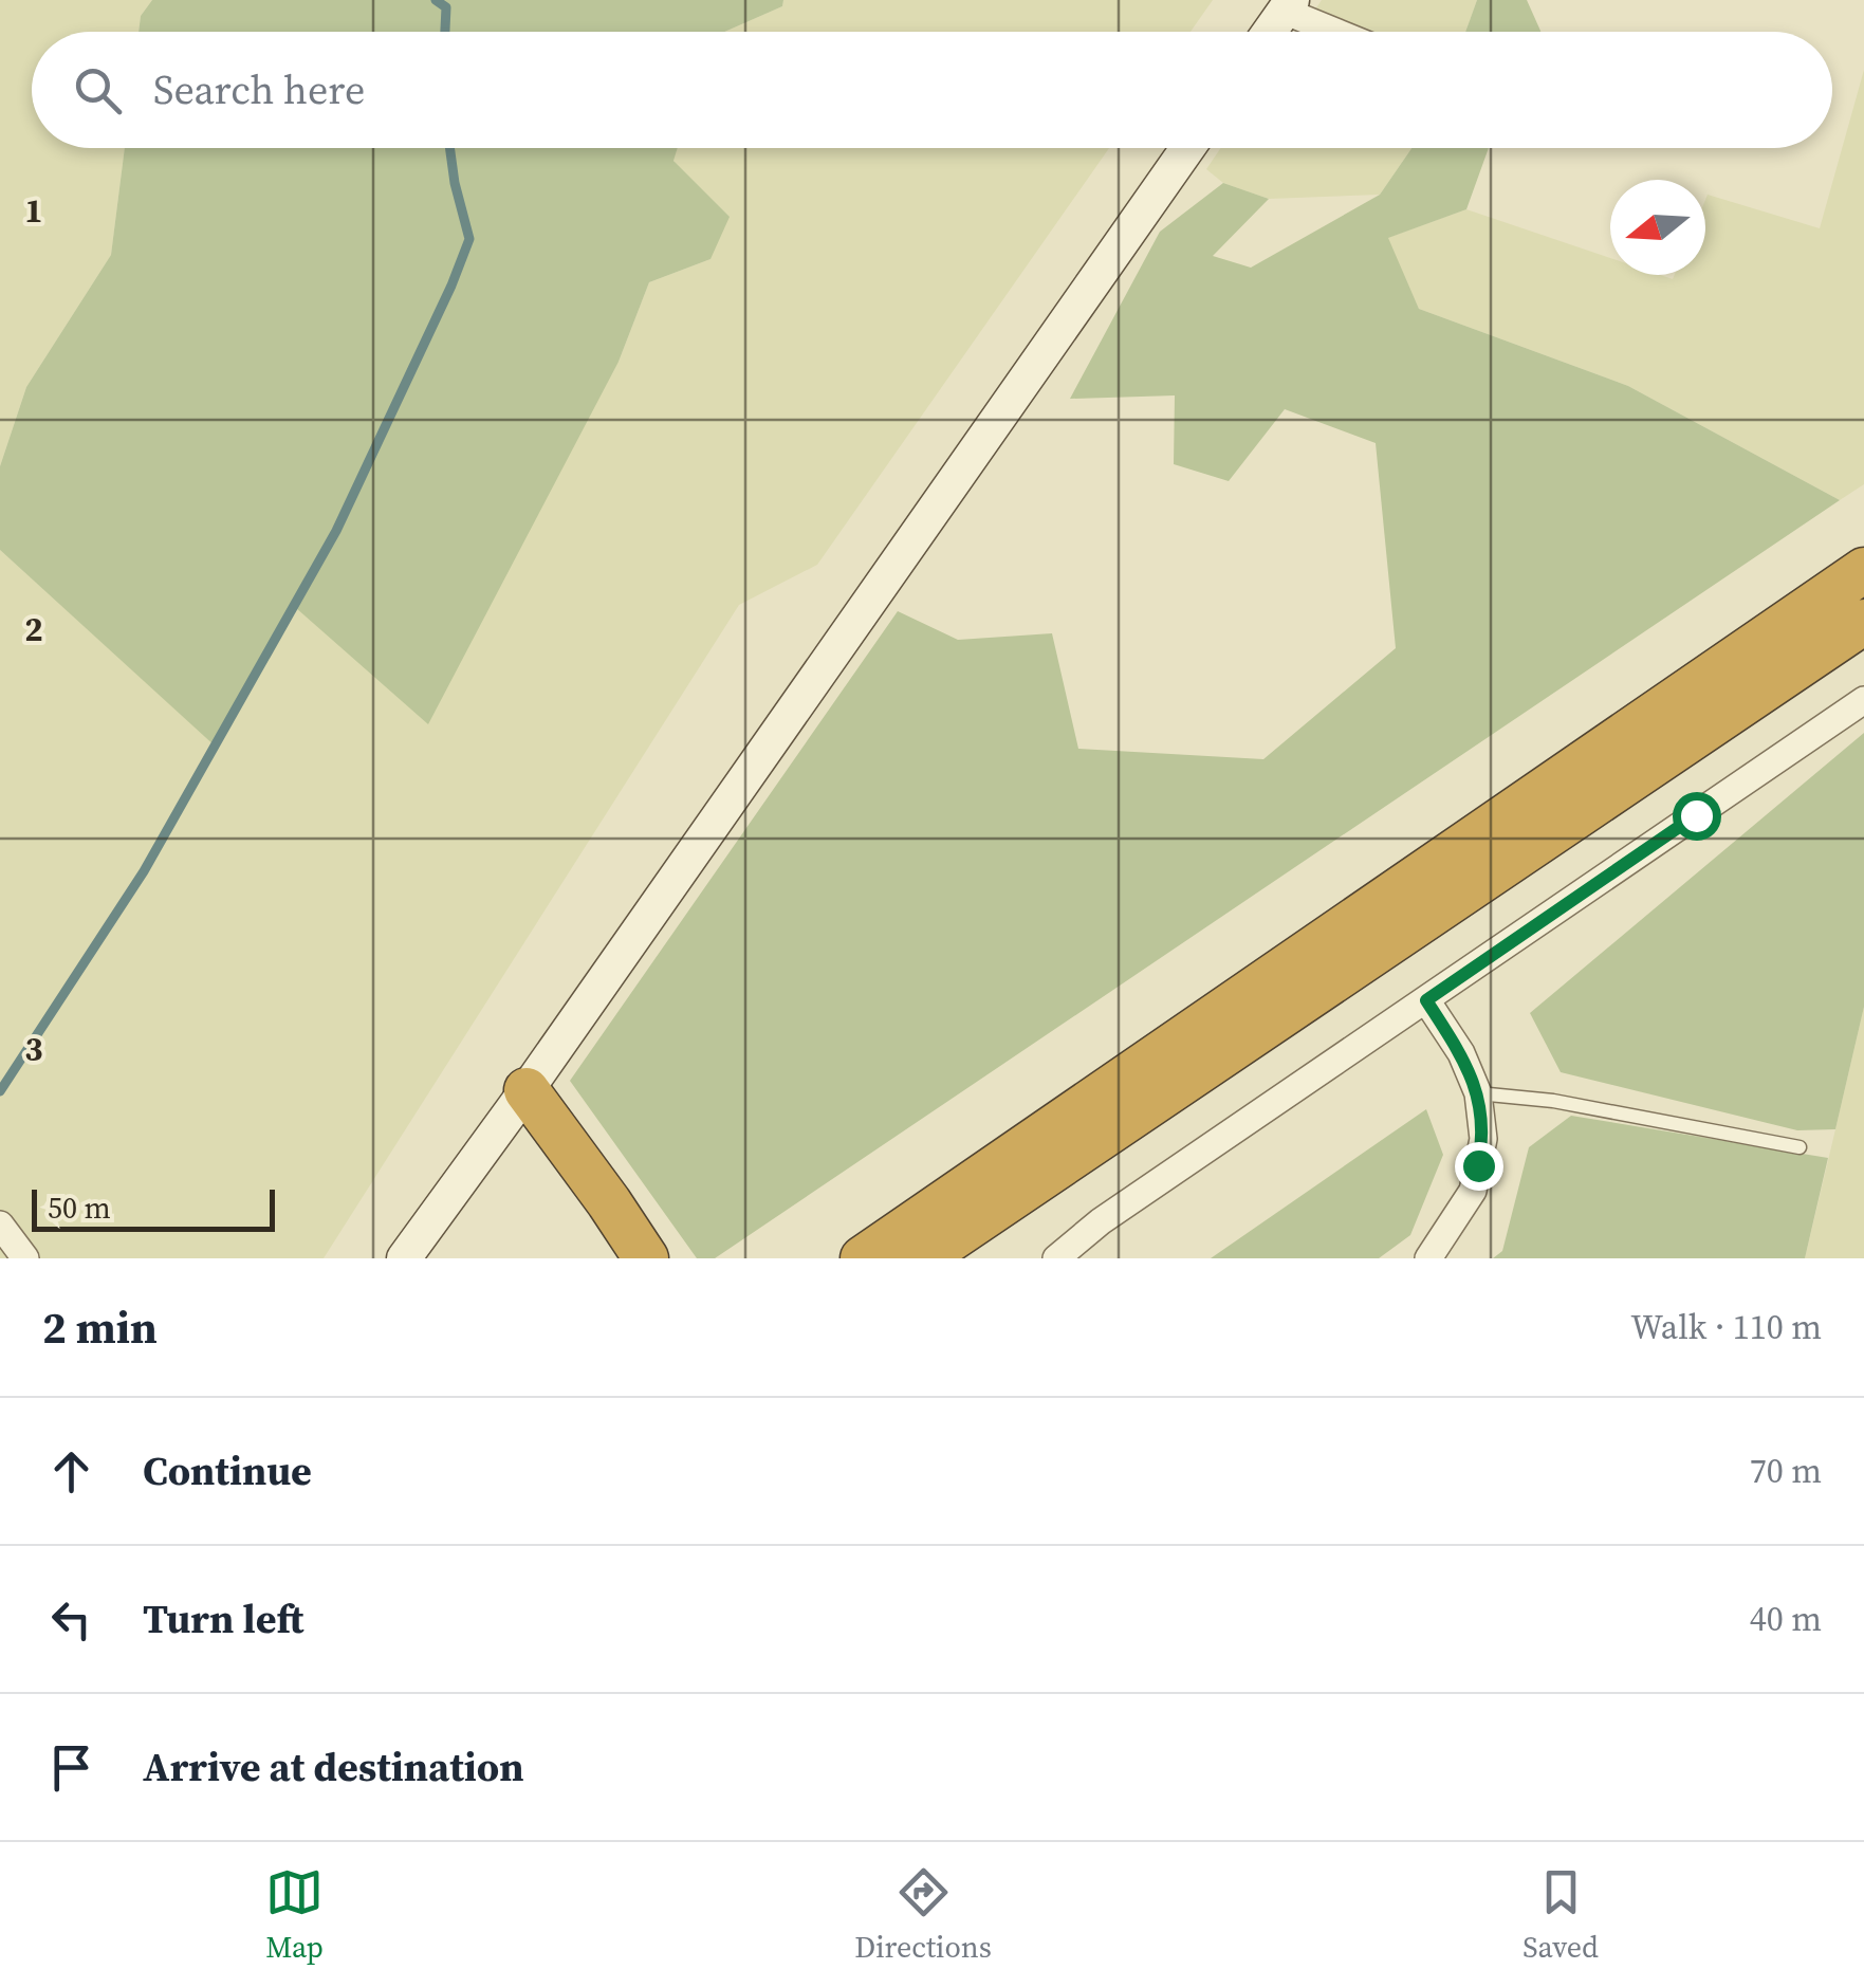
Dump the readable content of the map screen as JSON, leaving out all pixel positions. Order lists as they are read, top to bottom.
{
  "scale_bar": "50 m",
  "north": "left",
  "page": {
    "search": "Search here",
    "scale": "50 m",
    "heading": ["2 min", "Walk · 110 m"],
    "list": [
      ["Continue", "70 m"],
      ["Turn left", "40 m"],
      "Arrive at destination"
    ],
    "nav": ["Map", "Directions", "Saved"]
  },
  "grid": {
    "rows": ["1", "2", "3"]
  }
}
